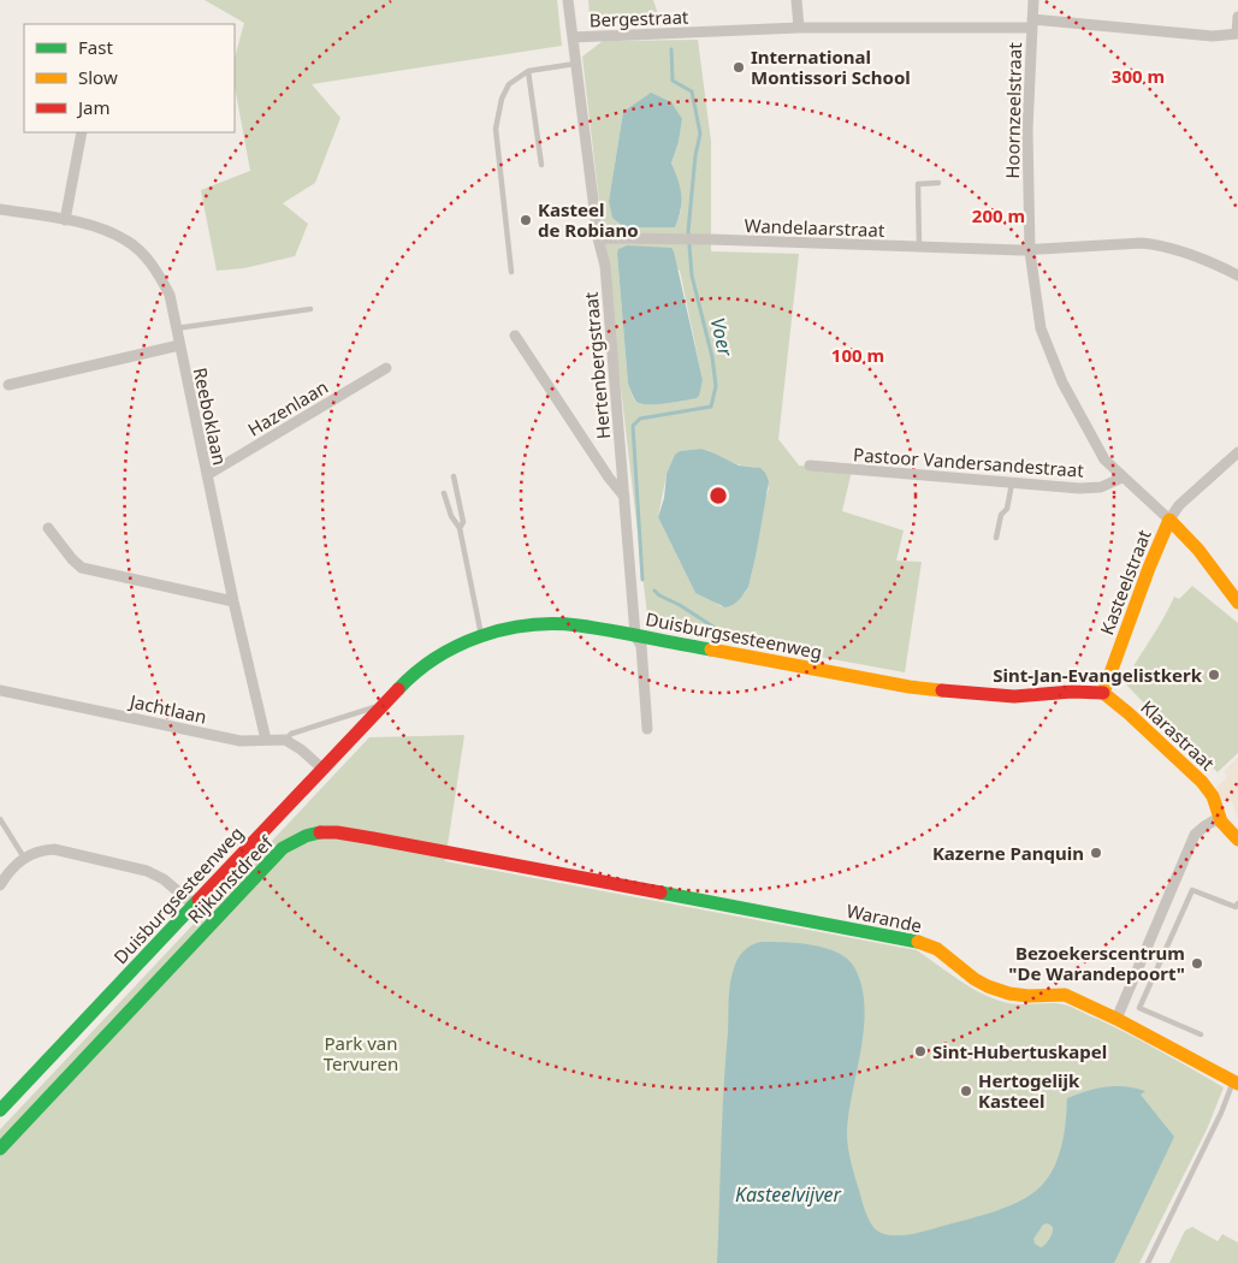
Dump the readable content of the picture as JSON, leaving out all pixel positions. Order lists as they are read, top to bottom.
{
  "streets": {
    "street": [
      "Bergestraat",
      "Hoornzeelstraat",
      "Wandelaarstraat",
      "Hertenbergstraat",
      "Hazenlaan",
      "Reeboklaan",
      "Pastoor Vandersandestraat",
      "Kasteelstraat",
      "Duisburgsesteenweg",
      "Jachtlaan",
      "Klarastraat",
      "Rijkunstdreef",
      "Warande"
    ]
  },
  "crossings": [
    ["Bergestraat", "Hoornzeelstraat"],
    ["Bergestraat", "Hertenbergstraat"],
    ["Hoornzeelstraat", "Wandelaarstraat"],
    ["Hoornzeelstraat", "Pastoor Vandersandestraat"],
    ["Hoornzeelstraat", "Kasteelstraat"],
    ["Wandelaarstraat", "Hertenbergstraat"],
    ["Hertenbergstraat", "Duisburgsesteenweg"],
    ["Hazenlaan", "Reeboklaan"],
    ["Reeboklaan", "Jachtlaan"],
    ["Kasteelstraat", "Duisburgsesteenweg"],
    ["Kasteelstraat", "Klarastraat"],
    ["Duisburgsesteenweg", "Jachtlaan"],
    ["Duisburgsesteenweg", "Klarastraat"],
    ["Rijkunstdreef", "Warande"]
  ],
  "water": ["Voer", "Kasteelvijver"],
  "parks": ["Park van Tervuren"],
  "places": [
    "International Montissori School",
    "Kasteel de Robiano",
    "Sint-Jan-Evangelistkerk",
    "Kazerne Panquin",
    "Bezoekerscentrum \"De Warandepoort\"",
    "Sint-Hubertuskapel",
    "Hertogelijk Kasteel"
  ],
  "legend": ["Fast", "Slow", "Jam"],
  "rings": ["300 m", "200 m", "100 m"]
}
